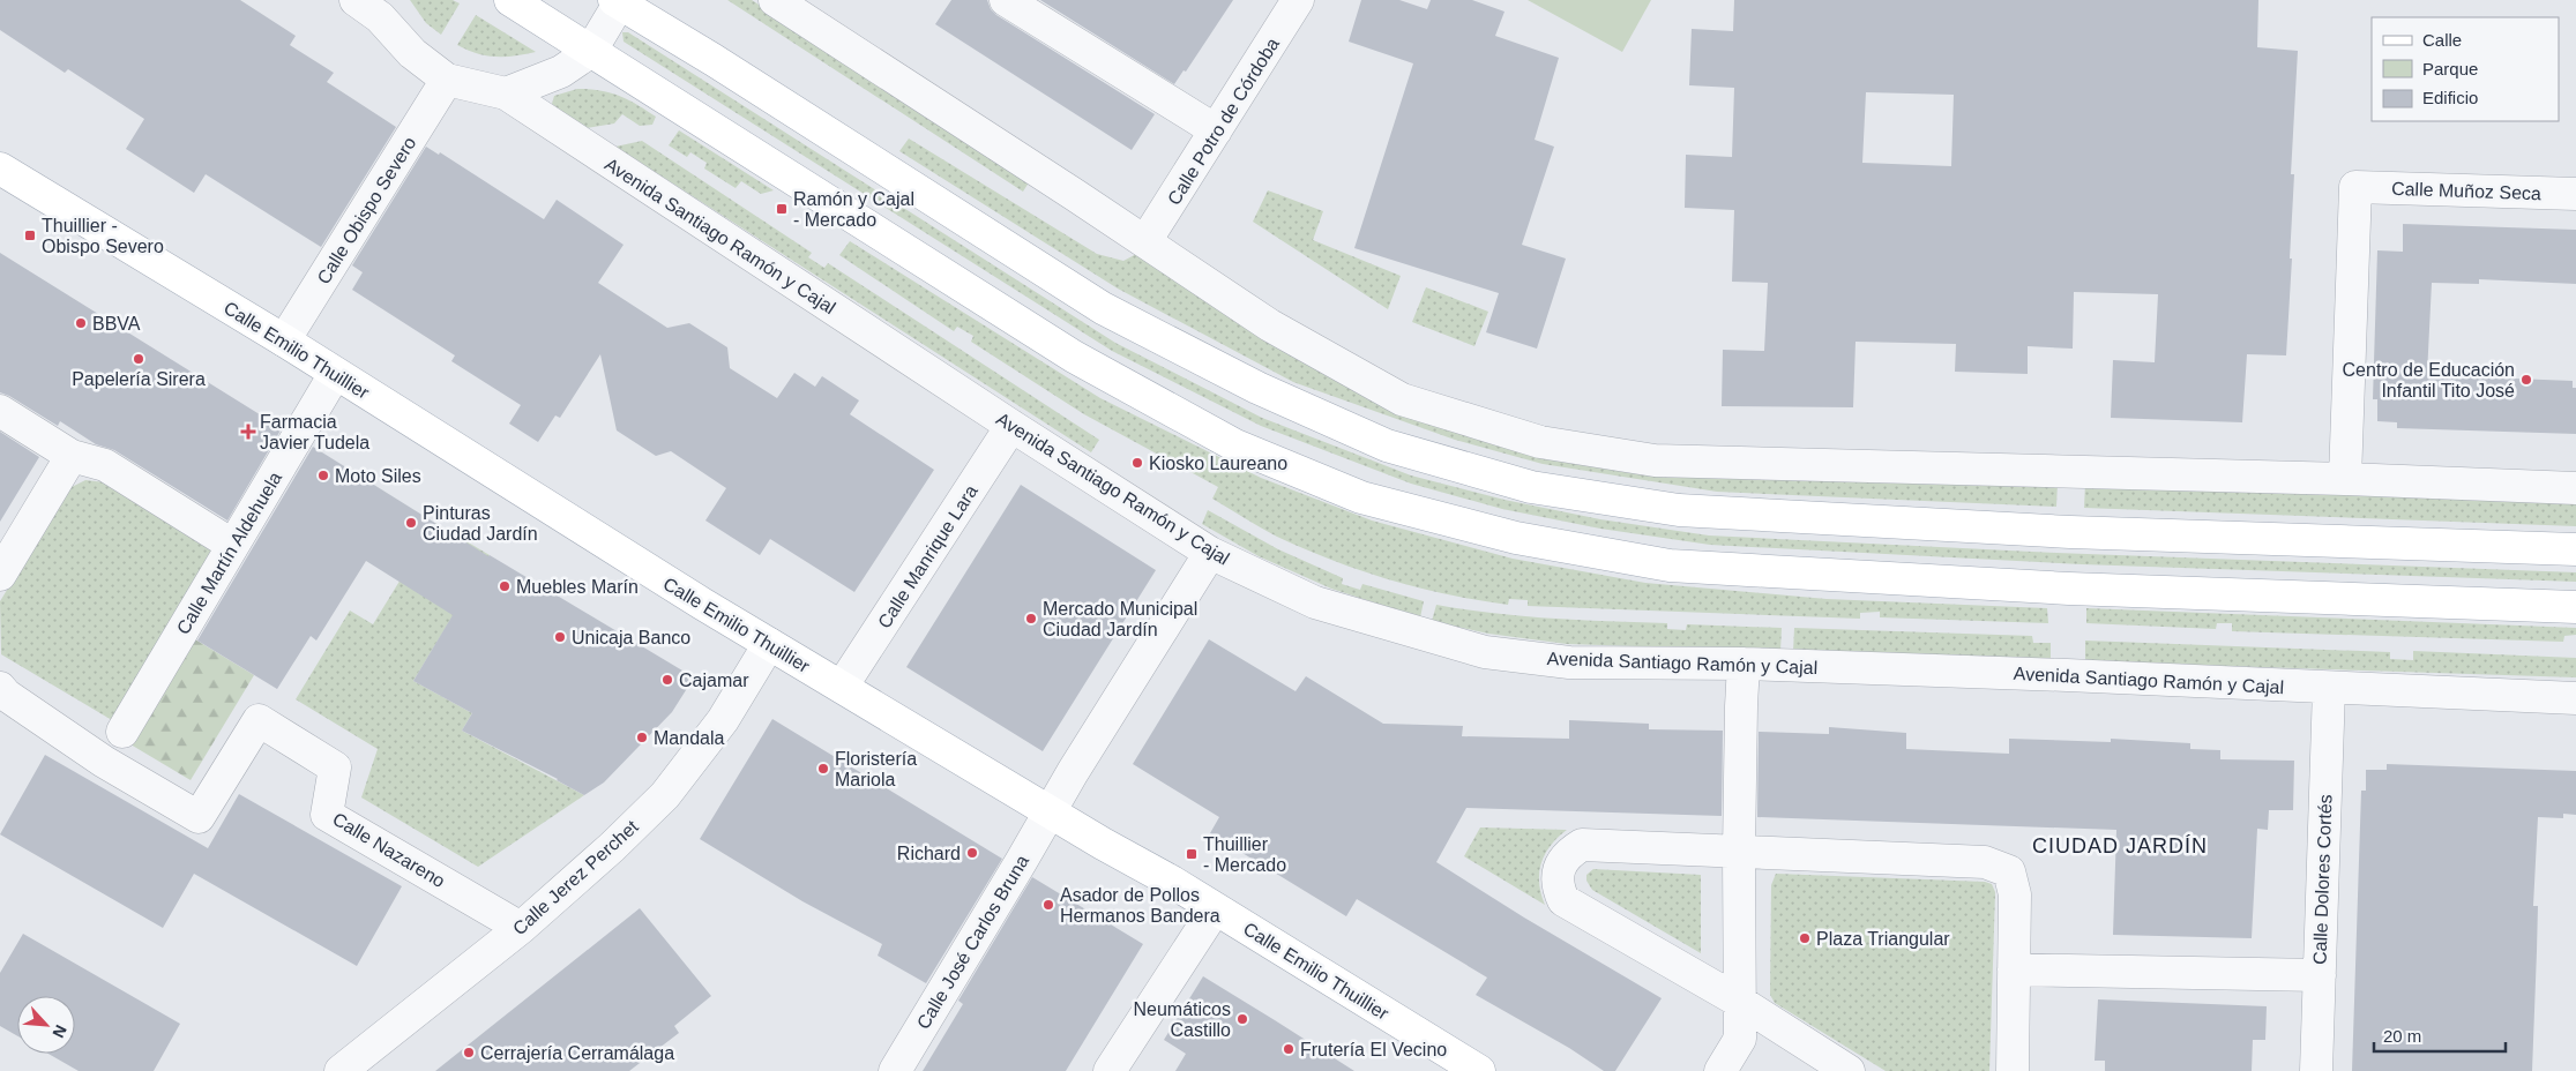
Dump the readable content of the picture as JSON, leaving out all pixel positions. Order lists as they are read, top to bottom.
{
  "streets": {
    "main road": ["Calle Emilio Thuillier"],
    "street": [
      "Calle Potro de Córdoba",
      "Calle Muñoz Seca",
      "Calle Obispo Severo",
      "Avenida Santiago Ramón y Cajal",
      "Calle Martín Aldehuela",
      "Calle Manrique Lara",
      "Calle Nazareno",
      "Calle Jerez Perchet",
      "Calle Dolores Cortés",
      "Calle José Carlos Bruna"
    ]
  },
  "crossings": [
    ["Calle Obispo Severo", "Avenida Santiago Ramón y Cajal"],
    ["Calle Obispo Severo", "Calle Emilio Thuillier"],
    ["Avenida Santiago Ramón y Cajal", "Calle Manrique Lara"],
    ["Avenida Santiago Ramón y Cajal", "Calle Dolores Cortés"],
    ["Avenida Santiago Ramón y Cajal", "Calle José Carlos Bruna"],
    ["Calle Emilio Thuillier", "Calle Martín Aldehuela"],
    ["Calle Emilio Thuillier", "Calle Manrique Lara"],
    ["Calle Emilio Thuillier", "Calle Jerez Perchet"],
    ["Calle Emilio Thuillier", "Calle José Carlos Bruna"],
    ["Calle Nazareno", "Calle Jerez Perchet"]
  ],
  "districts": ["CIUDAD JARDÍN"],
  "places": {
    "transit": ["Ramón y Cajal - Mercado", "Thuillier - Obispo Severo", "Thuillier - Mercado"],
    "other": [
      "BBVA",
      "Papelería Sirera",
      "Centro de Educación Infantil Tito José",
      "Kiosko Laureano",
      "Moto Siles",
      "Pinturas Ciudad Jardín",
      "Muebles Marín",
      "Mercado Municipal Ciudad Jardín",
      "Unicaja Banco",
      "Cajamar",
      "Mandala",
      "Floristería Mariola",
      "Richard",
      "Asador de Pollos Hermanos Bandera",
      "Plaza Triangular",
      "Neumáticos Castillo",
      "Frutería El Vecino",
      "Cerrajería Cerramálaga"
    ],
    "health": ["Farmacia Javier Tudela"]
  },
  "legend": ["Calle", "Parque", "Edificio"],
  "scale_bar": "20 m",
  "north": "bottom right"
}
